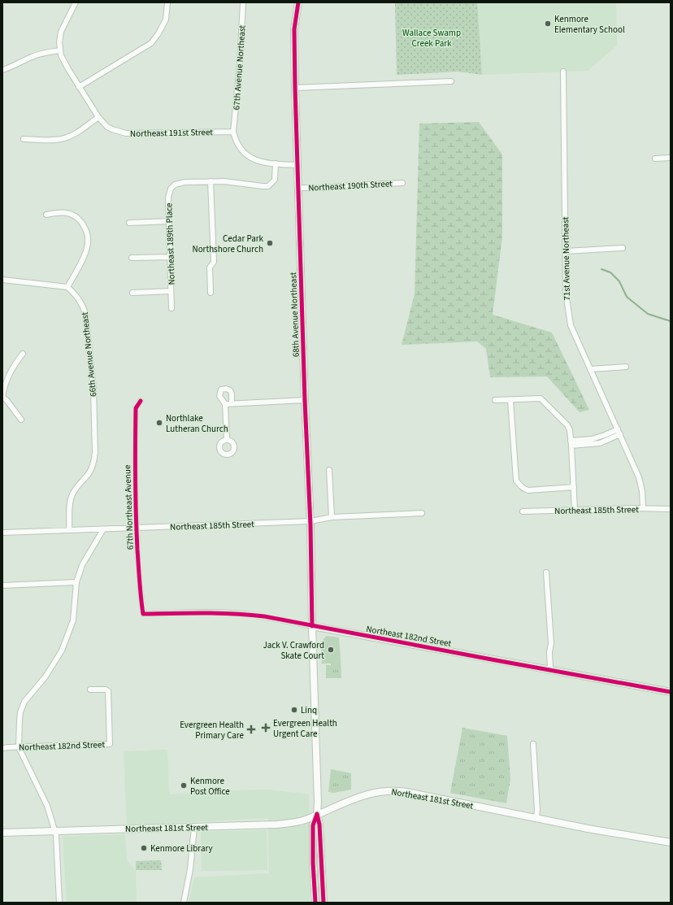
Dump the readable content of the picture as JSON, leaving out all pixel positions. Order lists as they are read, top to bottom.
{
  "streets": {
    "street": [
      "67th Avenue Northeast",
      "Northeast 191st Street",
      "Northeast 190th Street",
      "Northeast 189th Place",
      "71st Avenue Northeast",
      "68th Avenue Northeast",
      "66th Avenue Northeast",
      "67th Northeast Avenue",
      "Northeast 185th Street",
      "Northeast 182nd Street",
      "Northeast 181st Street"
    ]
  },
  "crossings": [
    ["67th Avenue Northeast", "Northeast 191st Street"],
    ["Northeast 190th Street", "68th Avenue Northeast"],
    ["71st Avenue Northeast", "Northeast 185th Street"],
    ["68th Avenue Northeast", "Northeast 185th Street"],
    ["68th Avenue Northeast", "Northeast 182nd Street"],
    ["68th Avenue Northeast", "Northeast 181st Street"],
    ["66th Avenue Northeast", "Northeast 185th Street"],
    ["67th Northeast Avenue", "Northeast 185th Street"],
    ["67th Northeast Avenue", "Northeast 182nd Street"]
  ],
  "parks": ["Wallace Swamp Creek Park"],
  "places": {
    "other": [
      "Kenmore Elementary School",
      "Cedar Park Northshore Church",
      "Northlake Lutheran Church",
      "Jack V. Crawford Skate Court",
      "Linq",
      "Kenmore Post Office",
      "Kenmore Library"
    ],
    "health": ["Evergreen Health Urgent Care", "Evergreen Health Primary Care"]
  }
}
